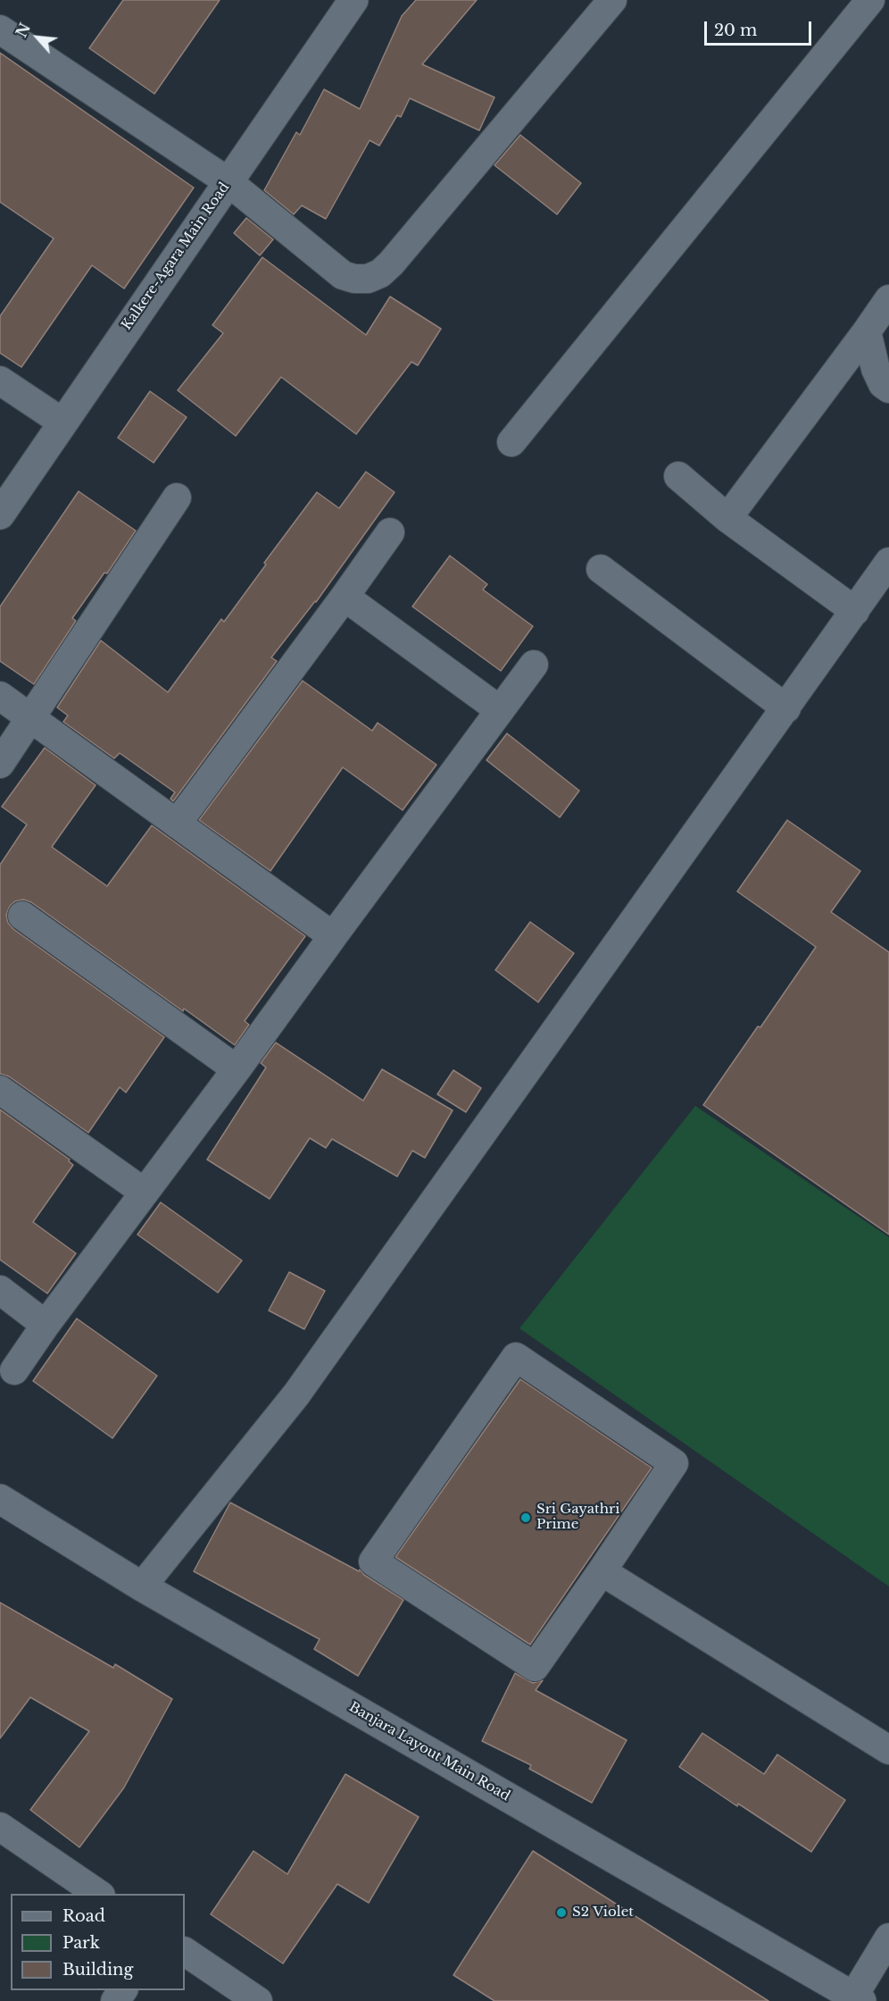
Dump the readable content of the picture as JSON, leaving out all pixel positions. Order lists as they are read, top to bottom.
{
  "streets": {
    "street": ["Kalkere-Agara Main Road", "Banjara Layout Main Road"]
  },
  "places": ["Sri Gayathri Prime", "S2 Violet"],
  "legend": ["Road", "Park", "Building"],
  "scale_bar": "20 m",
  "north": "top left"
}
